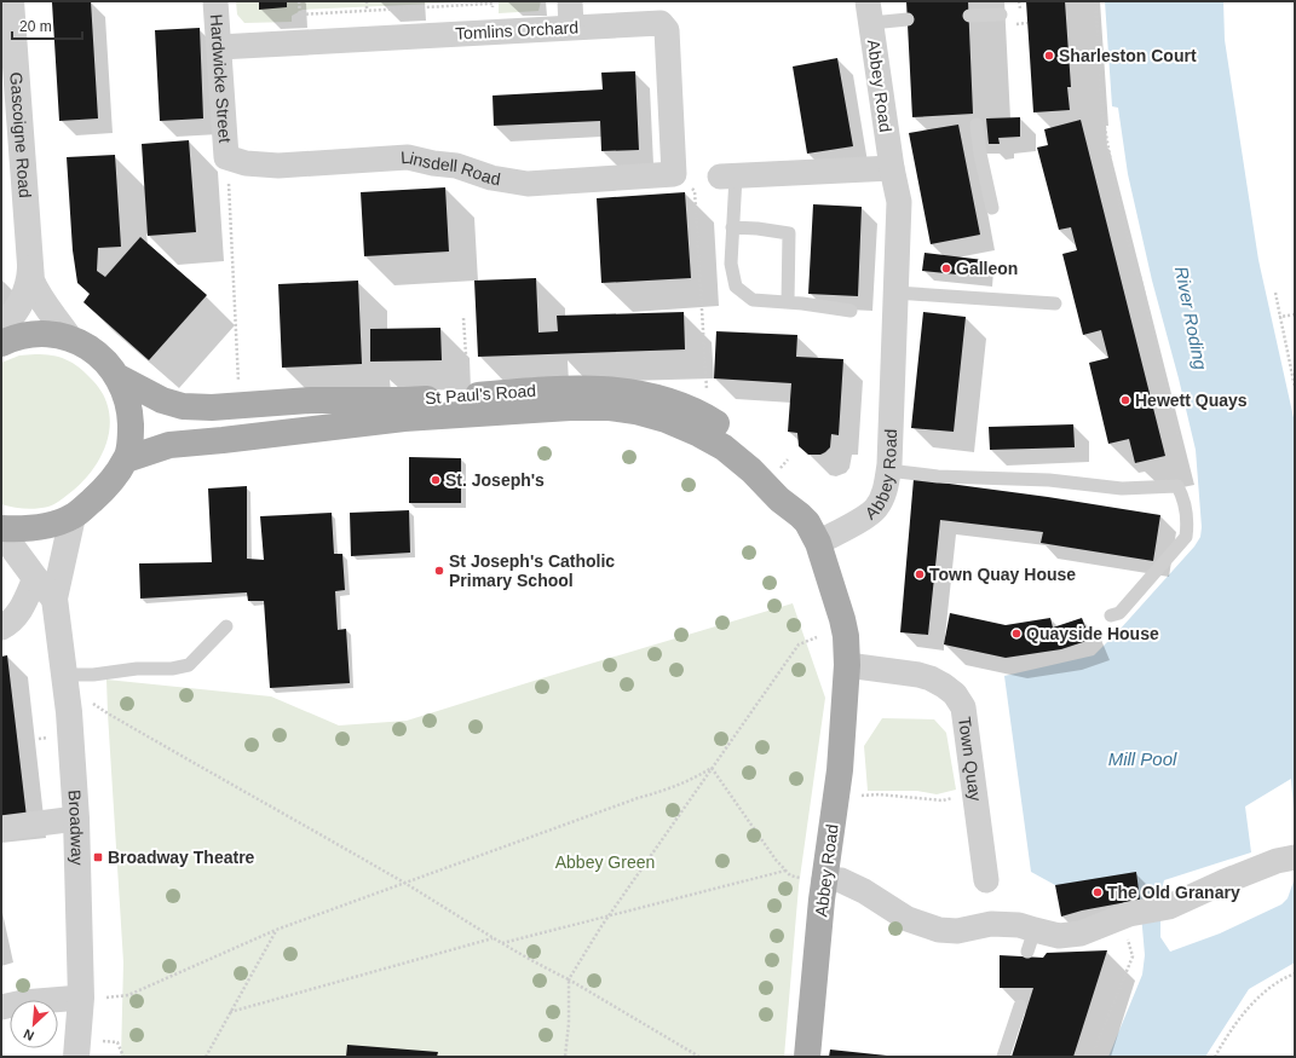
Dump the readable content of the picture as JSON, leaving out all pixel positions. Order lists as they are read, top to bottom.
{
  "streets": {
    "main road": ["Abbey Road", "St Paul's Road"],
    "street": [
      "Tomlins Orchard",
      "Hardwicke Street",
      "Gascoigne Road",
      "Linsdell Road",
      "Town Quay",
      "Broadway"
    ]
  },
  "crossings": [
    ["Tomlins Orchard", "Hardwicke Street"],
    ["Tomlins Orchard", "Linsdell Road"],
    ["Hardwicke Street", "Linsdell Road"],
    ["Abbey Road", "St Paul's Road"],
    ["Abbey Road", "Town Quay"],
    ["Gascoigne Road", "St Paul's Road"],
    ["St Paul's Road", "Broadway"]
  ],
  "water": ["River Roding", "Mill Pool"],
  "parks": ["Abbey Green"],
  "places": {
    "other": [
      "Sharleston Court",
      "Galleon",
      "Hewett Quays",
      "St. Joseph's",
      "St Joseph's Catholic Primary School",
      "Town Quay House",
      "Quayside House",
      "The Old Granary"
    ],
    "transit": ["Broadway Theatre"]
  },
  "scale_bar": "20 m",
  "north": "bottom left"
}
